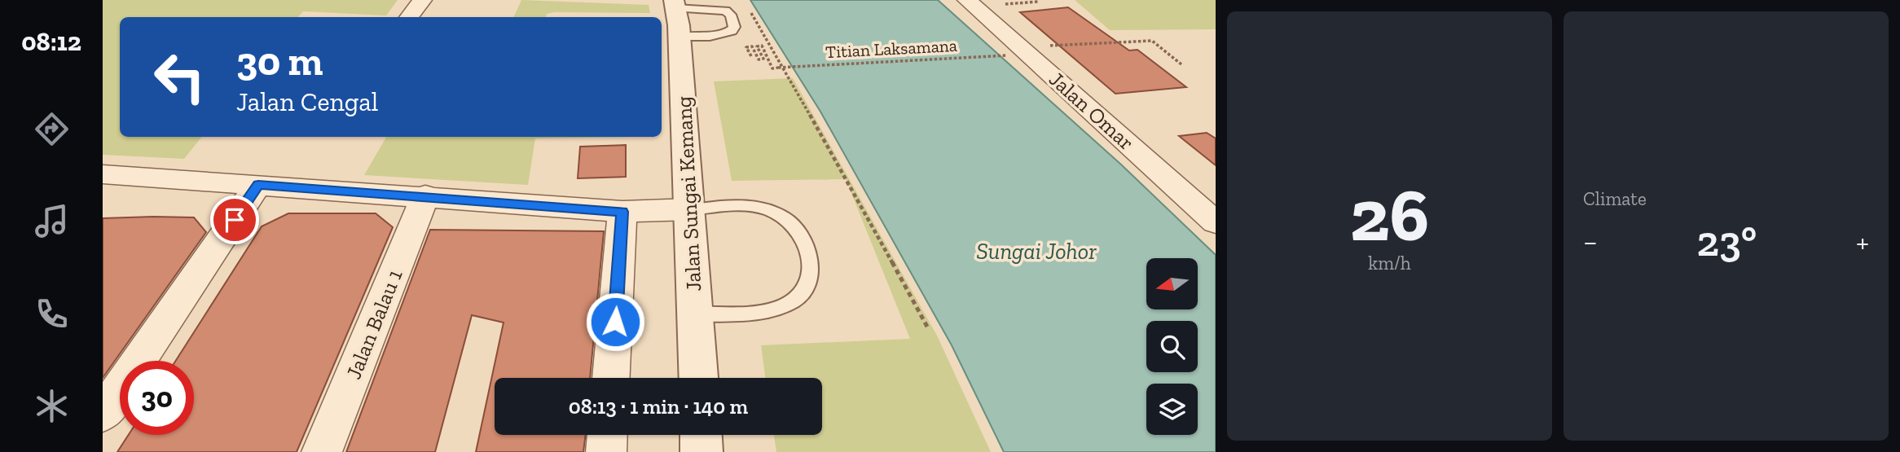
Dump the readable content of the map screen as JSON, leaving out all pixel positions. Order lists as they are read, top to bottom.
{
  "streets": {
    "street": ["Jalan Omar", "Jalan Sungai Kemang", "Jalan Balau 1"],
    "path": ["Titian Laksamana"]
  },
  "crossings": [
    ["Titian Laksamana", "Jalan Omar"]
  ],
  "water": ["Sungai Johor"],
  "north": "left",
  "page": {
    "tabs": "08:12",
    "tile": [
      ["26", "km/h"],
      "Climate"
    ],
    "turn": ["30 m", "Jalan Cengal"],
    "heat": ["−", "23°", "+"],
    "limit": "30",
    "trip": "08:13 · 1 min · 140 m"
  }
}
